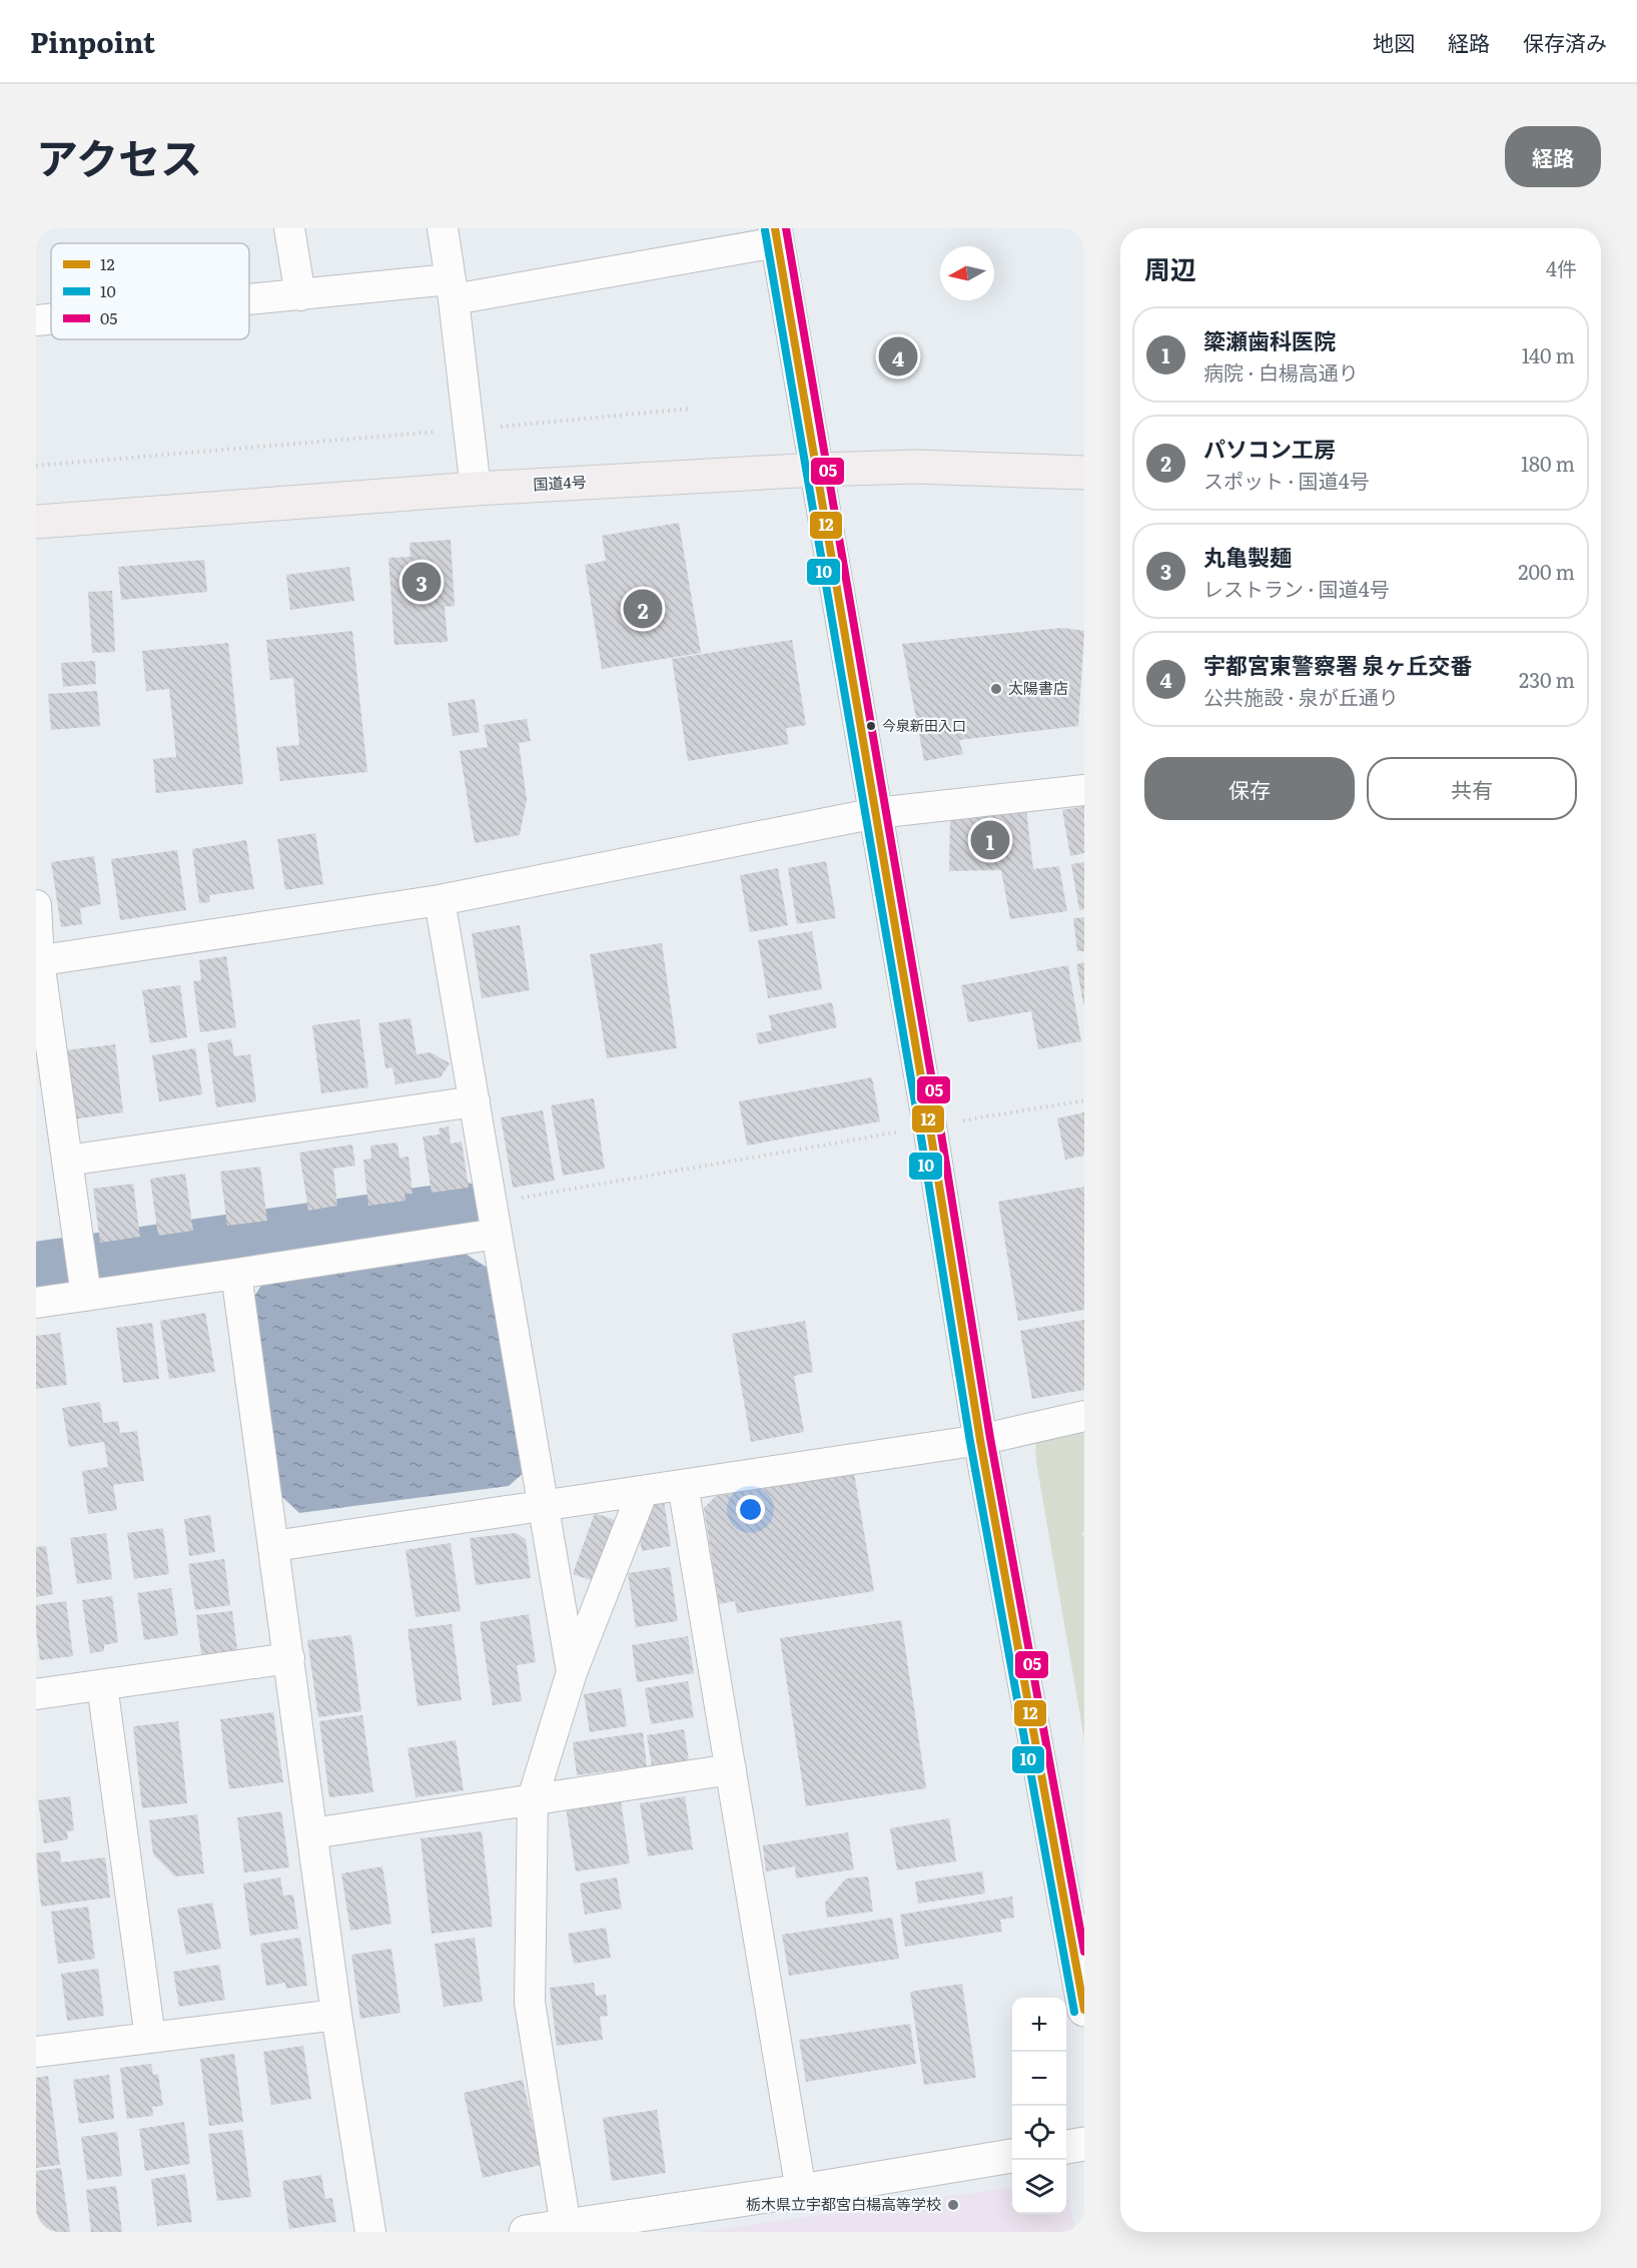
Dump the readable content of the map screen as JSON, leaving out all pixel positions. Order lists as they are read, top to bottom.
{
  "streets": {
    "highway": ["国道4号"]
  },
  "places": ["太陽書店", "今泉新田入口", "栃木県立宇都宮白楊高等学校"],
  "lines": ["transit line 12", "transit line 05", "transit line 10"],
  "legend": ["12", "10", "05"],
  "north": "left",
  "page": {
    "header": "Pinpoint",
    "nav": ["地図", "経路", "保存済み"],
    "title": "アクセス",
    "buttons": [
      "経路",
      ["保存", "共有"]
    ],
    "heading": ["周辺", "4件"],
    "list": [
      {
        "mark": "1",
        "name": "簗瀬歯科医院",
        "note": "病院 · 白楊高通り",
        "value": "140 m"
      },
      {
        "mark": "2",
        "name": "パソコン工房",
        "note": "スポット · 国道4号",
        "value": "180 m"
      },
      {
        "mark": "3",
        "name": "丸亀製麺",
        "note": "レストラン · 国道4号",
        "value": "200 m"
      },
      {
        "mark": "4",
        "name": "宇都宮東警察署 泉ヶ丘交番",
        "note": "公共施設 · 泉が丘通り",
        "value": "230 m"
      }
    ],
    "pins": [
      "4",
      "3",
      "2",
      "1"
    ],
    "map_buttons": ["+", "−"]
  }
}
